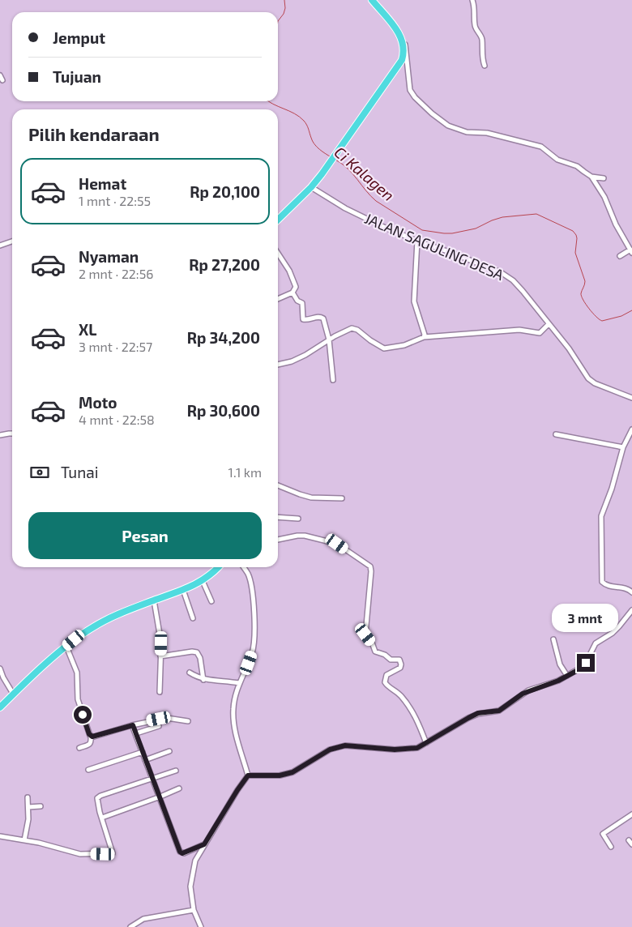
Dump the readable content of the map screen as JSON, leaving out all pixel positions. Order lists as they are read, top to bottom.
{
  "streets": {
    "street": ["JALAN SAGULING DESA"]
  },
  "water": ["Ci Kalagen"],
  "page": {
    "banner": ["Jemput", "Tujuan"],
    "heading": "Pilih kendaraan",
    "list": [
      {
        "name": "Hemat",
        "note": "1 mnt · 22:55",
        "value": "Rp 20,100"
      },
      {
        "name": "Nyaman",
        "note": "2 mnt · 22:56",
        "value": "Rp 27,200"
      },
      {
        "name": "XL",
        "note": "3 mnt · 22:57",
        "value": "Rp 34,200"
      },
      {
        "name": "Moto",
        "note": "4 mnt · 22:58",
        "value": "Rp 30,600"
      }
    ],
    "pay": ["Tunai", "1.1 km"],
    "buttons": "Pesan",
    "bubble": "3 mnt"
  }
}
